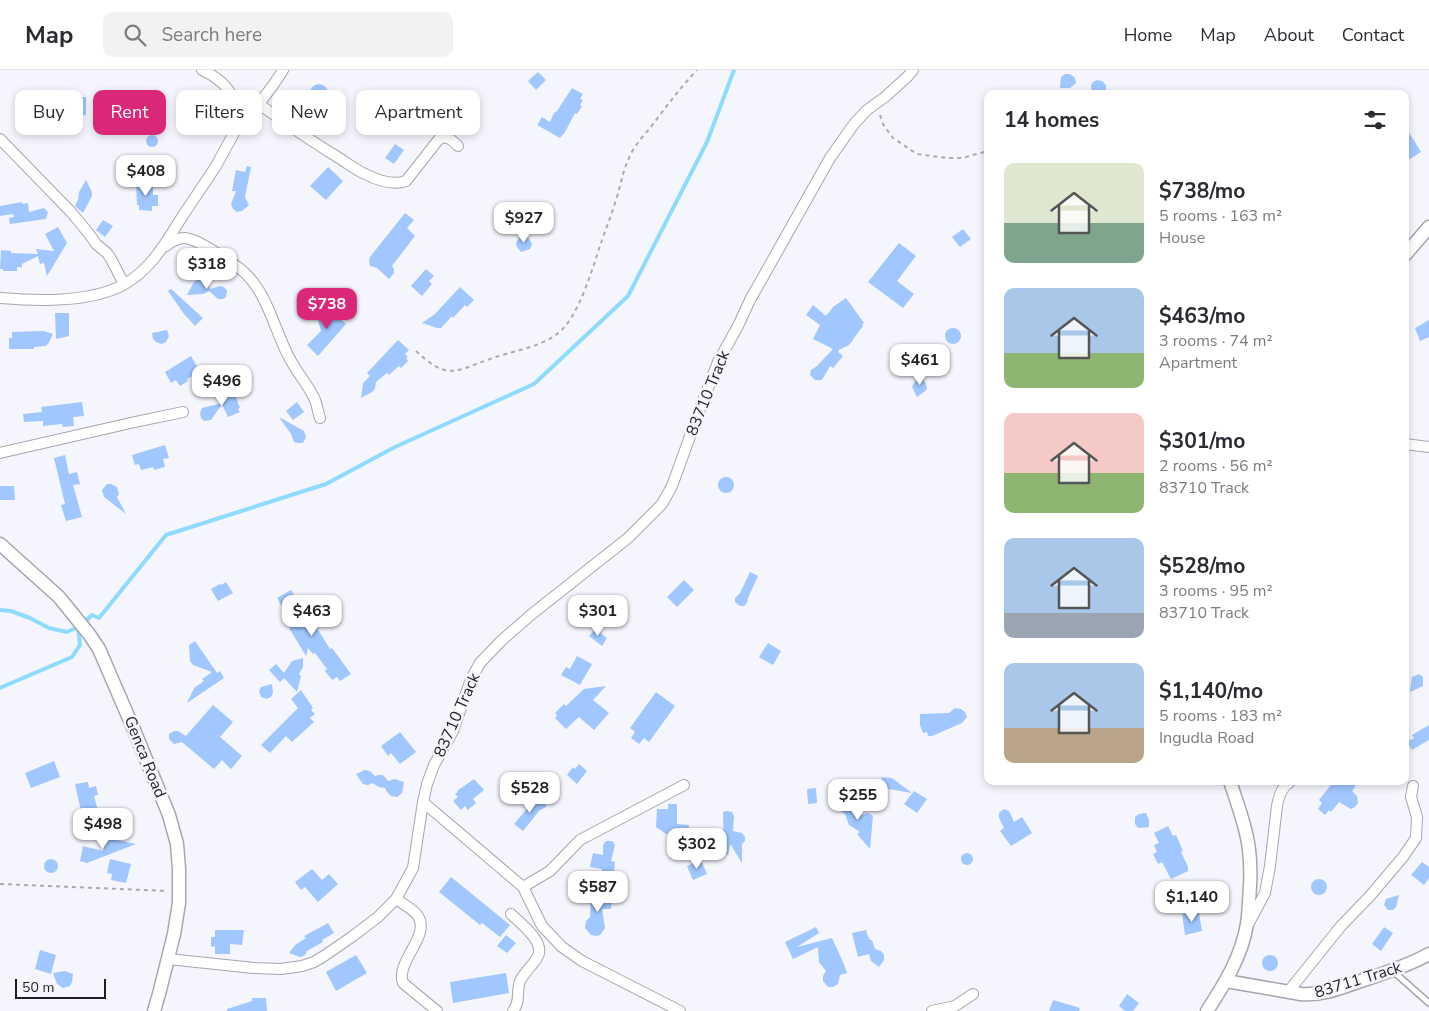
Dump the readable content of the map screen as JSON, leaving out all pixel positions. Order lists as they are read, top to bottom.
{
  "streets": {
    "street": ["83710 Track", "Genca Road", "83711 Track"]
  },
  "crossings": [
    ["83710 Track", "Genca Road"]
  ],
  "scale_bar": "50 m",
  "page": {
    "header": "Map",
    "search": "Search here",
    "nav": [
      "Home",
      "Map",
      "About",
      "Contact"
    ],
    "chip": [
      "Buy",
      "Rent",
      "Filters",
      "New",
      "Apartment"
    ],
    "heading": "14 homes",
    "list": [
      {
        "name": "$738/mo",
        "note": "5 rooms · 163 m² · House"
      },
      {
        "name": "$463/mo",
        "note": "3 rooms · 74 m² · Apartment"
      },
      {
        "name": "$301/mo",
        "note": "2 rooms · 56 m² · 83710 Track"
      },
      {
        "name": "$528/mo",
        "note": "3 rooms · 95 m² · 83710 Track"
      },
      {
        "name": "$1,140/mo",
        "note": "5 rooms · 183 m² · Ingudla Road"
      }
    ],
    "price": [
      "$408",
      "$927",
      "$318",
      "$738",
      "$461",
      "$496",
      "$463",
      "$301",
      "$528",
      "$255",
      "$498",
      "$302",
      "$587",
      "$1,140"
    ],
    "scale": "50 m"
  }
}
